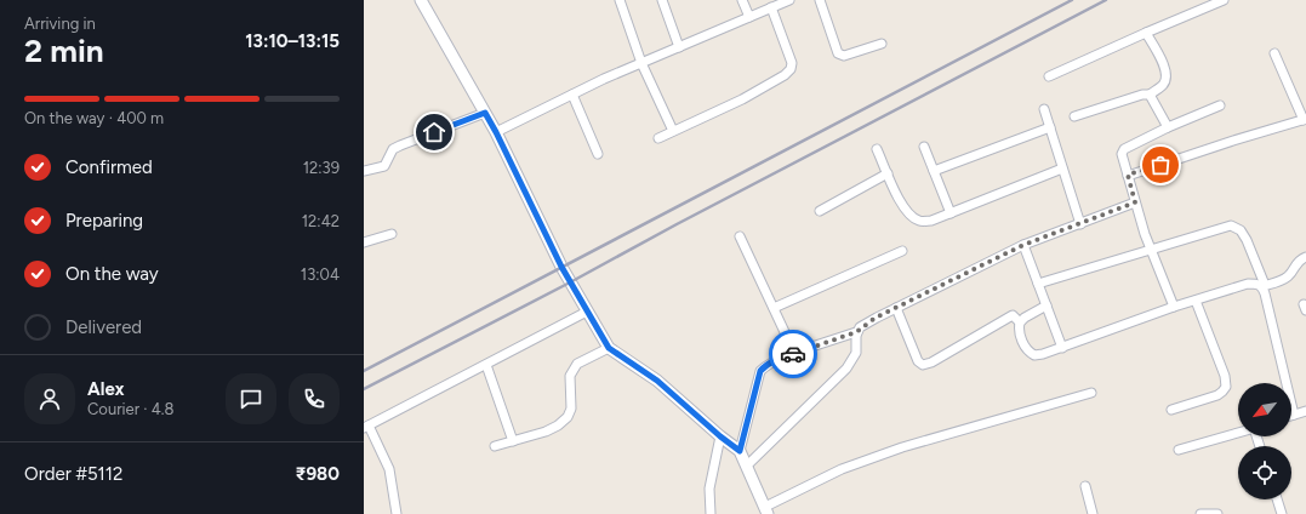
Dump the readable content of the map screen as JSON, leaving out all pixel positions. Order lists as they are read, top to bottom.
{
  "north": "bottom left",
  "page": {
    "heading": ["2 min", "Arriving in", "13:10–13:15"],
    "panel": [
      "Alex",
      "Courier · 4.8",
      "Order #5112",
      "₹980"
    ],
    "bar": "On the way · 400 m",
    "list": [
      ["Confirmed", "12:39"],
      ["Preparing", "12:42"],
      ["On the way", "13:04"],
      "Delivered"
    ]
  }
}
